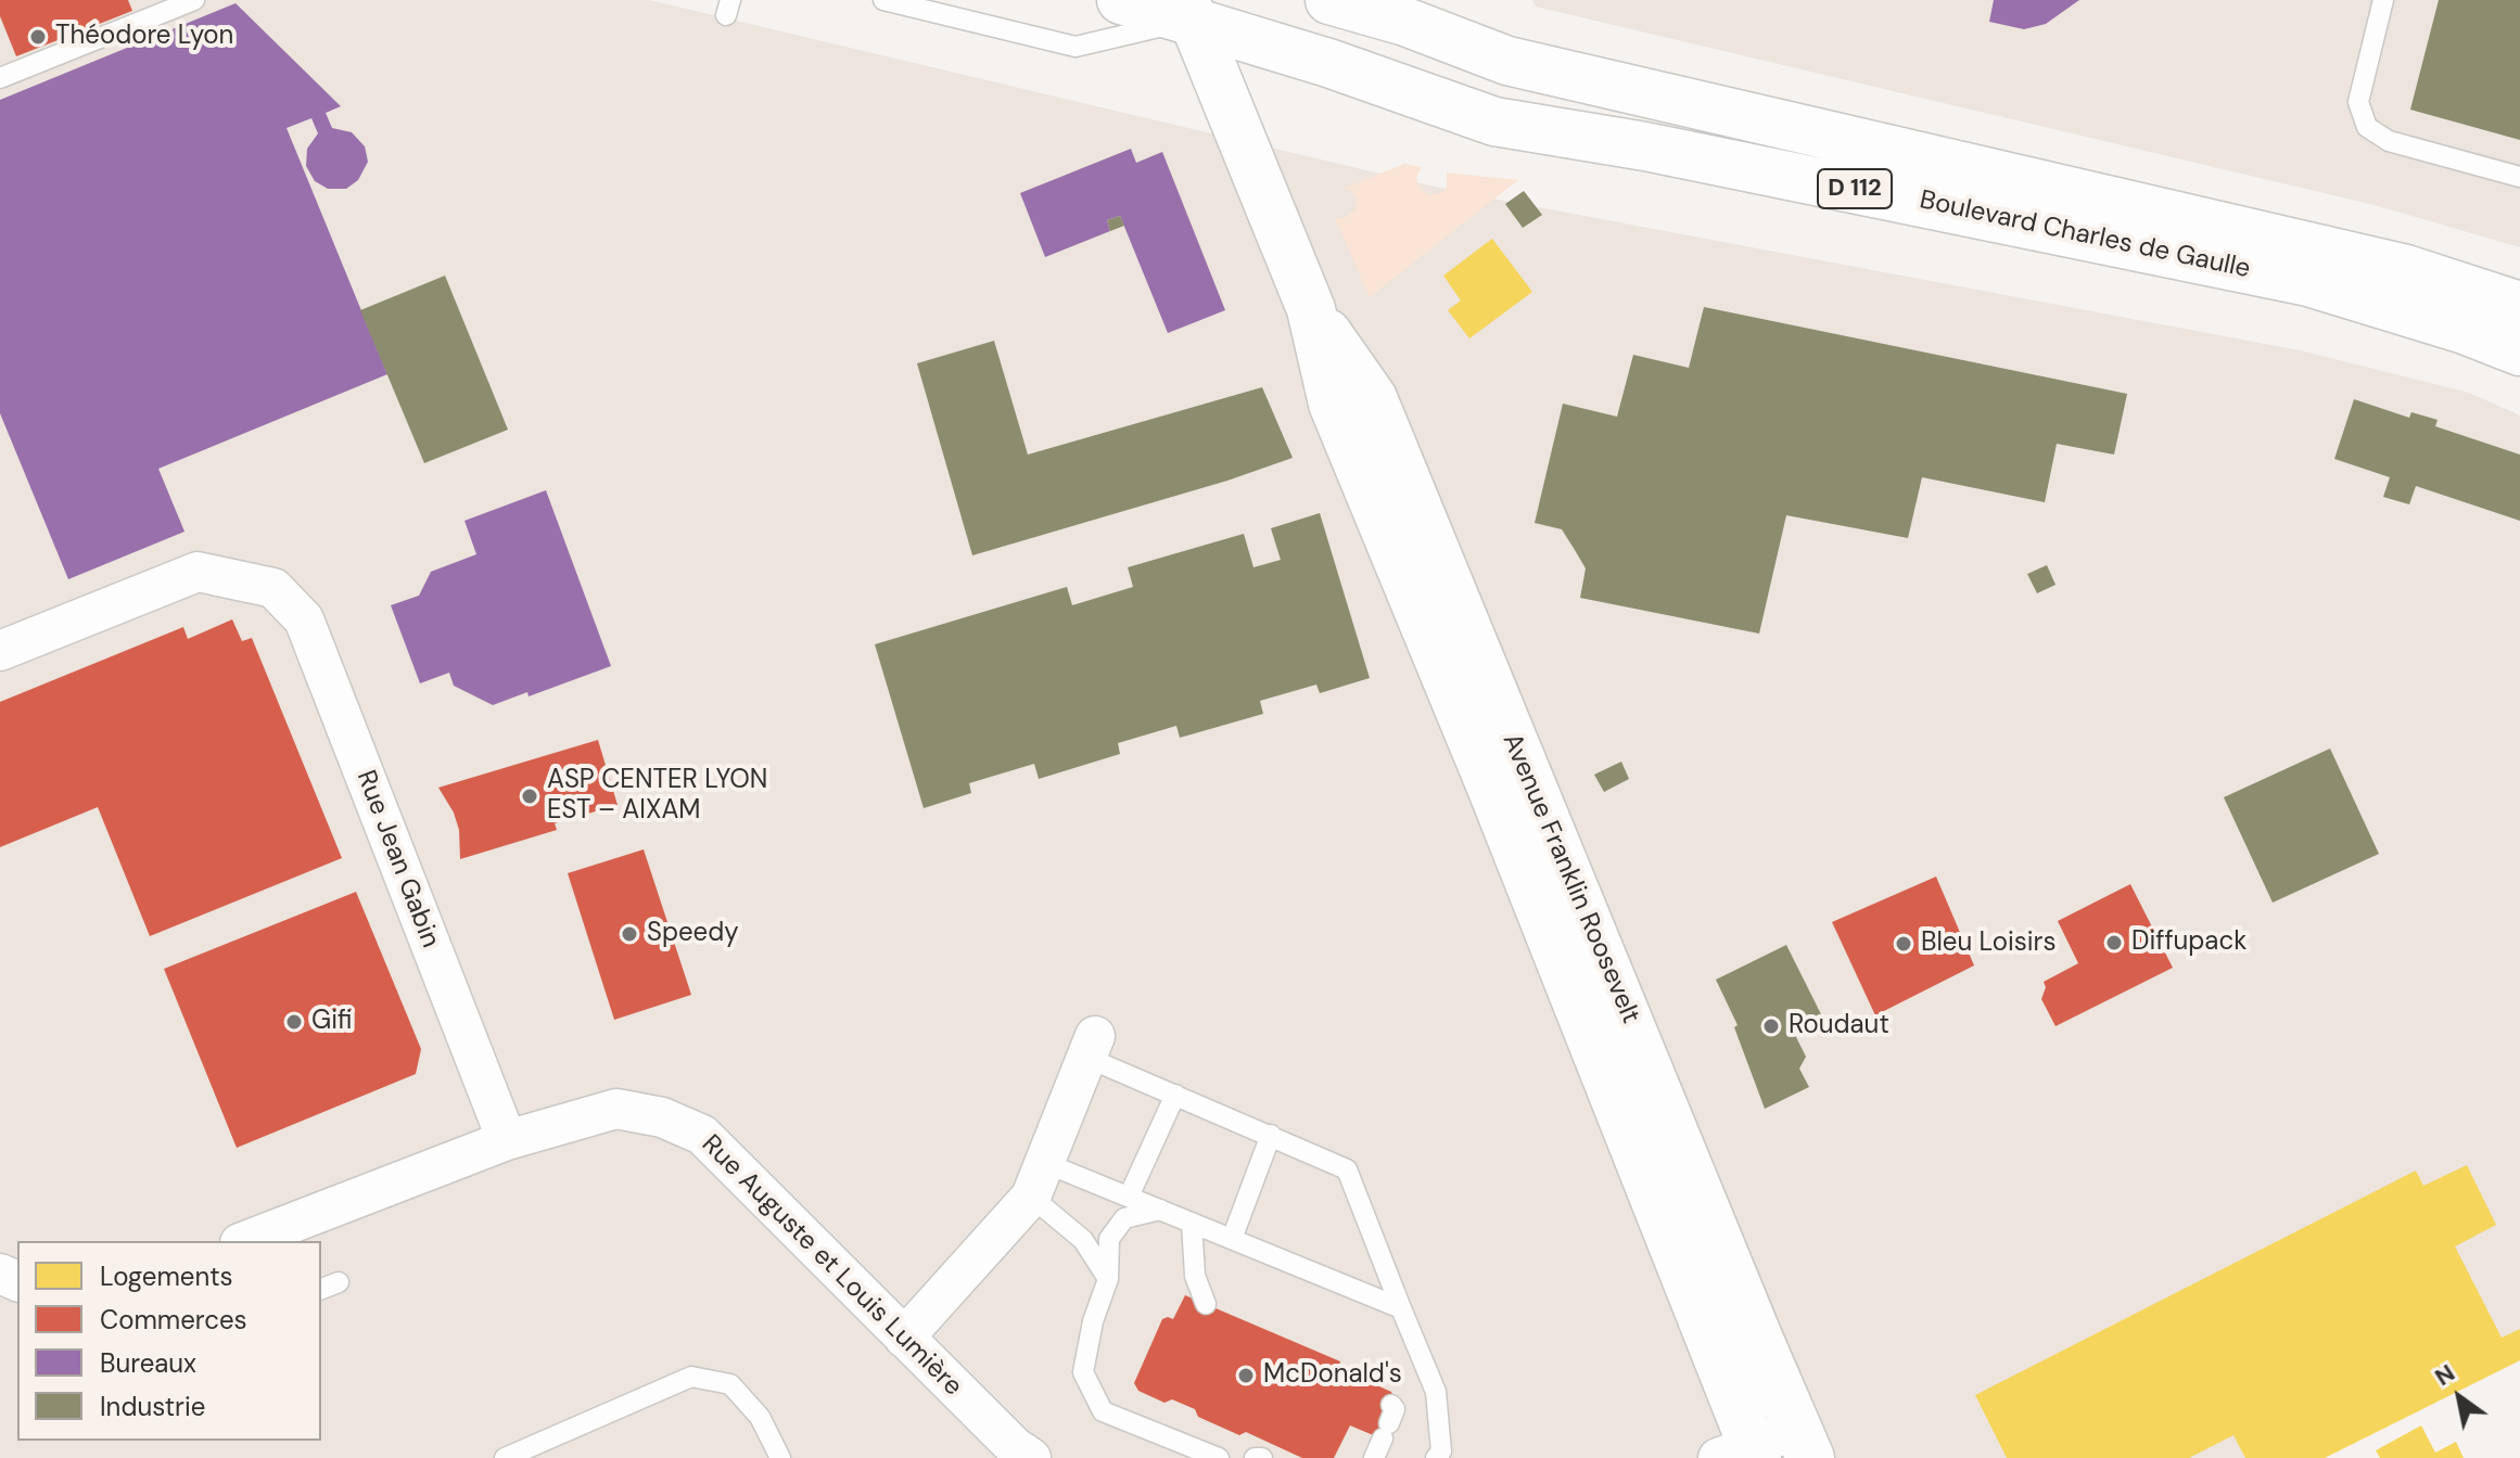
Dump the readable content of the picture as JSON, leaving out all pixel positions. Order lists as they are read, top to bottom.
{
  "streets": {
    "street": [
      "D 112",
      "Boulevard Charles de Gaulle",
      "Rue Jean Gabin",
      "Avenue Franklin Roosevelt",
      "Rue Auguste et Louis Lumière"
    ]
  },
  "crossings": [
    ["Boulevard Charles de Gaulle", "Avenue Franklin Roosevelt"],
    ["Rue Jean Gabin", "Rue Auguste et Louis Lumière"]
  ],
  "places": [
    "Théodore Lyon",
    "ASP CENTER LYON EST – AIXAM",
    "Speedy",
    "Diffupack",
    "Bleu Loisirs",
    "Gifi",
    "Roudaut",
    "McDonald's"
  ],
  "legend": [
    "Logements",
    "Commerces",
    "Bureaux",
    "Industrie"
  ],
  "north": "top left"
}
